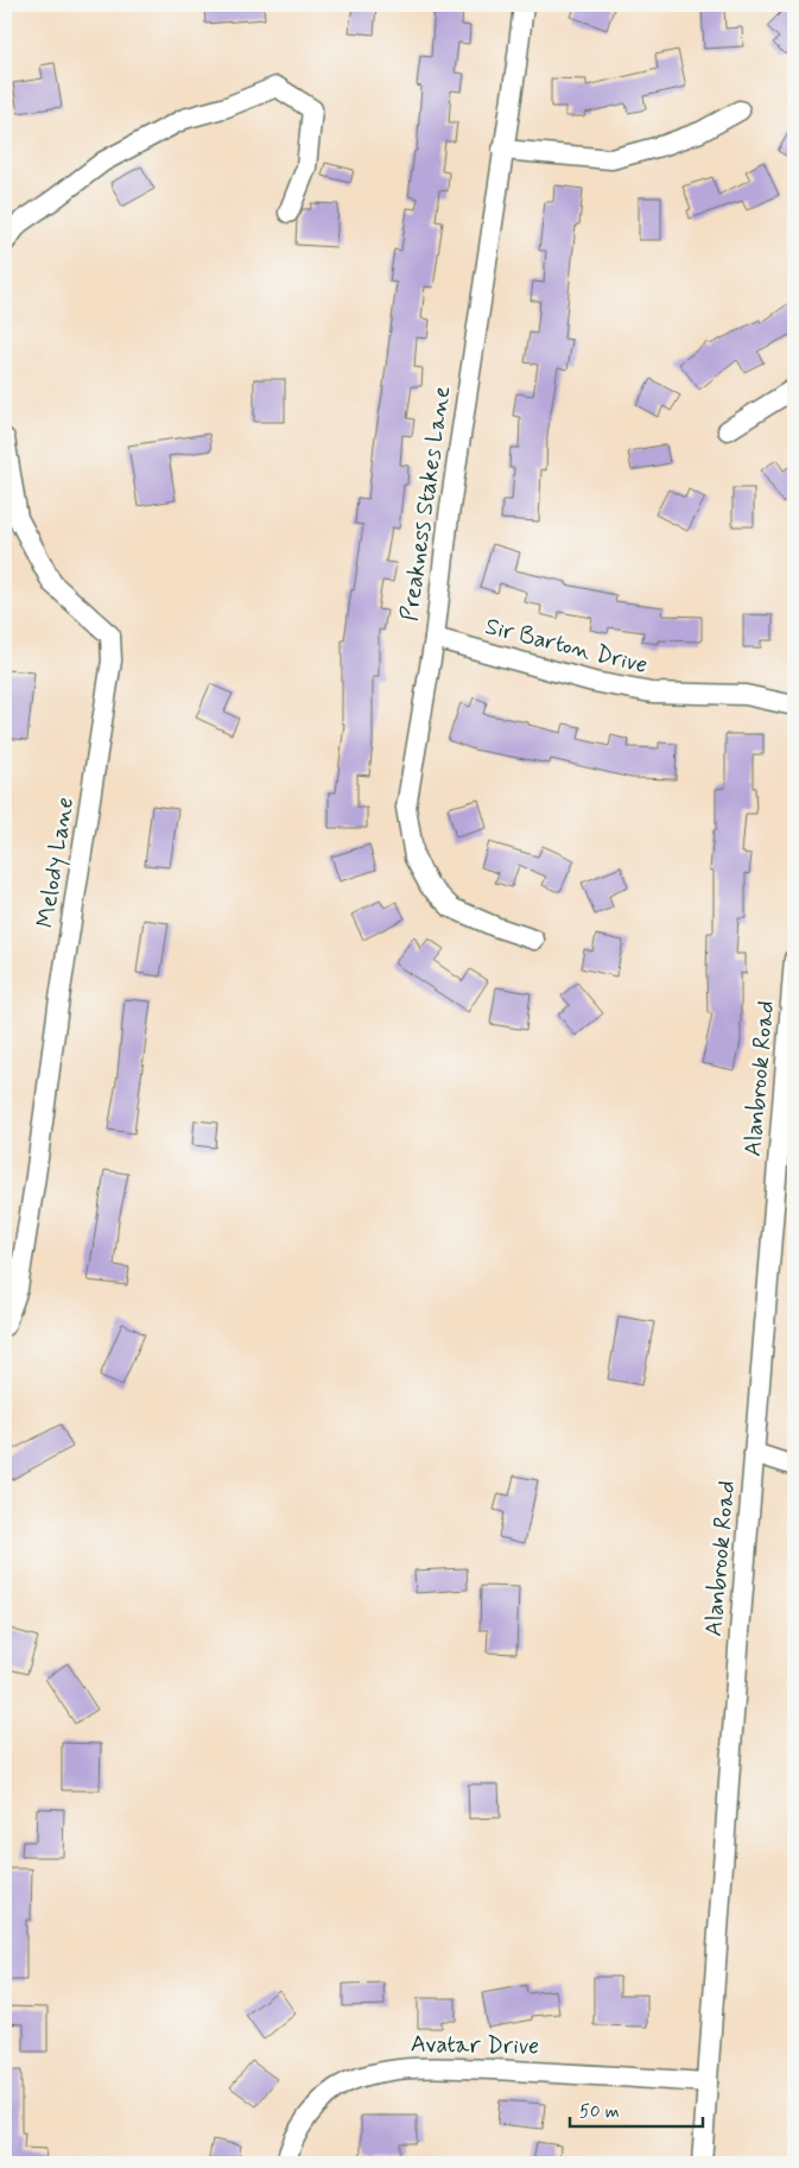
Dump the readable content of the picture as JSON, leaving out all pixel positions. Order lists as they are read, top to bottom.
{
  "streets": {
    "street": [
      "Preakness Stakes Lane",
      "Sir Barton Drive",
      "Melody Lane",
      "Alanbrook Road",
      "Avatar Drive"
    ]
  },
  "crossings": [
    ["Preakness Stakes Lane", "Sir Barton Drive"],
    ["Alanbrook Road", "Avatar Drive"]
  ],
  "scale_bar": "50 m"
}
